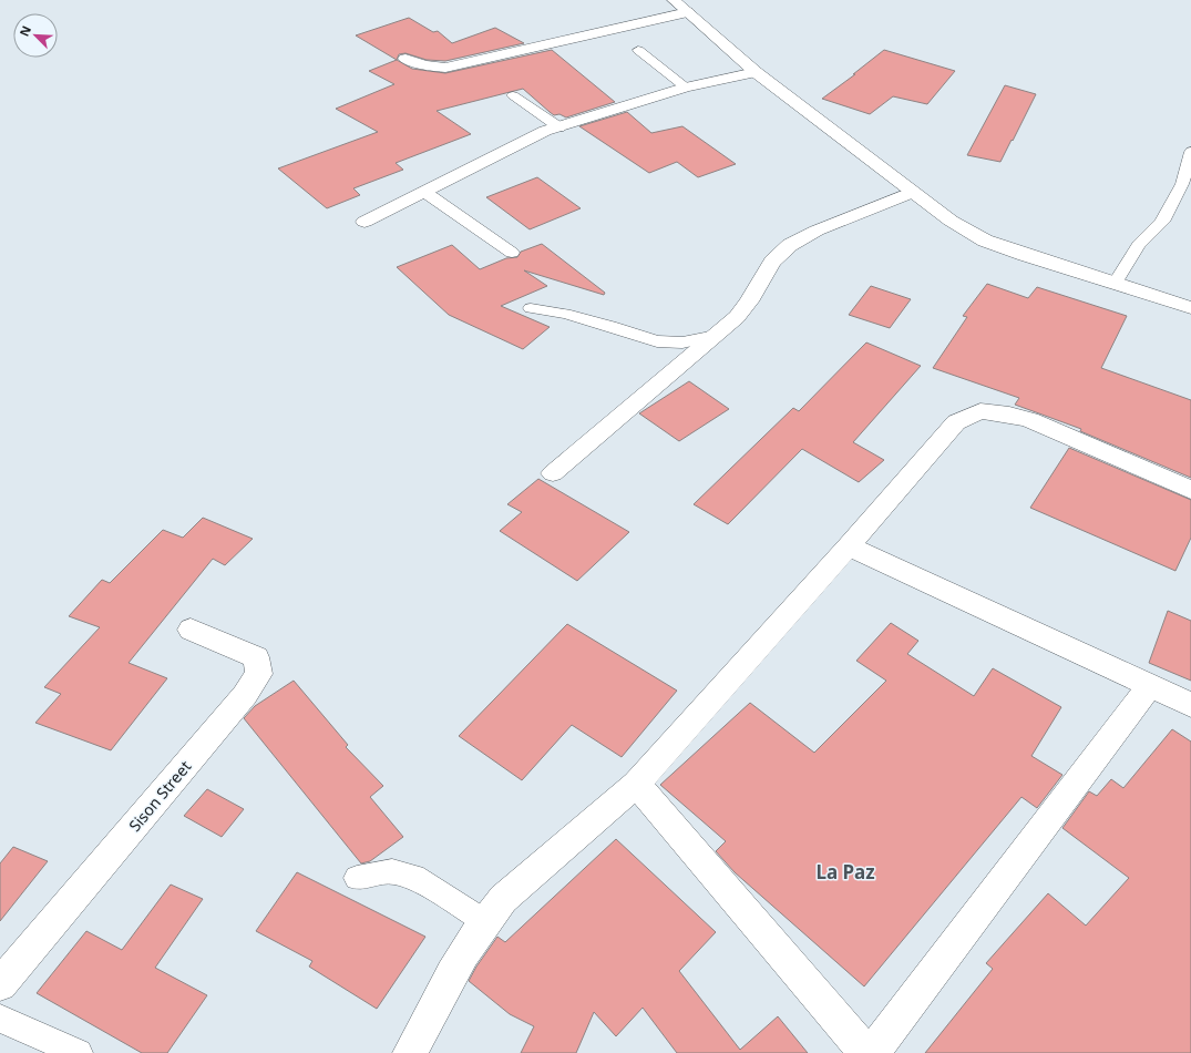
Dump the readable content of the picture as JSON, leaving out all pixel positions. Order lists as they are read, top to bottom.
{
  "streets": {
    "street": ["Sison Street"]
  },
  "districts": ["La Paz"],
  "north": "top left"
}
